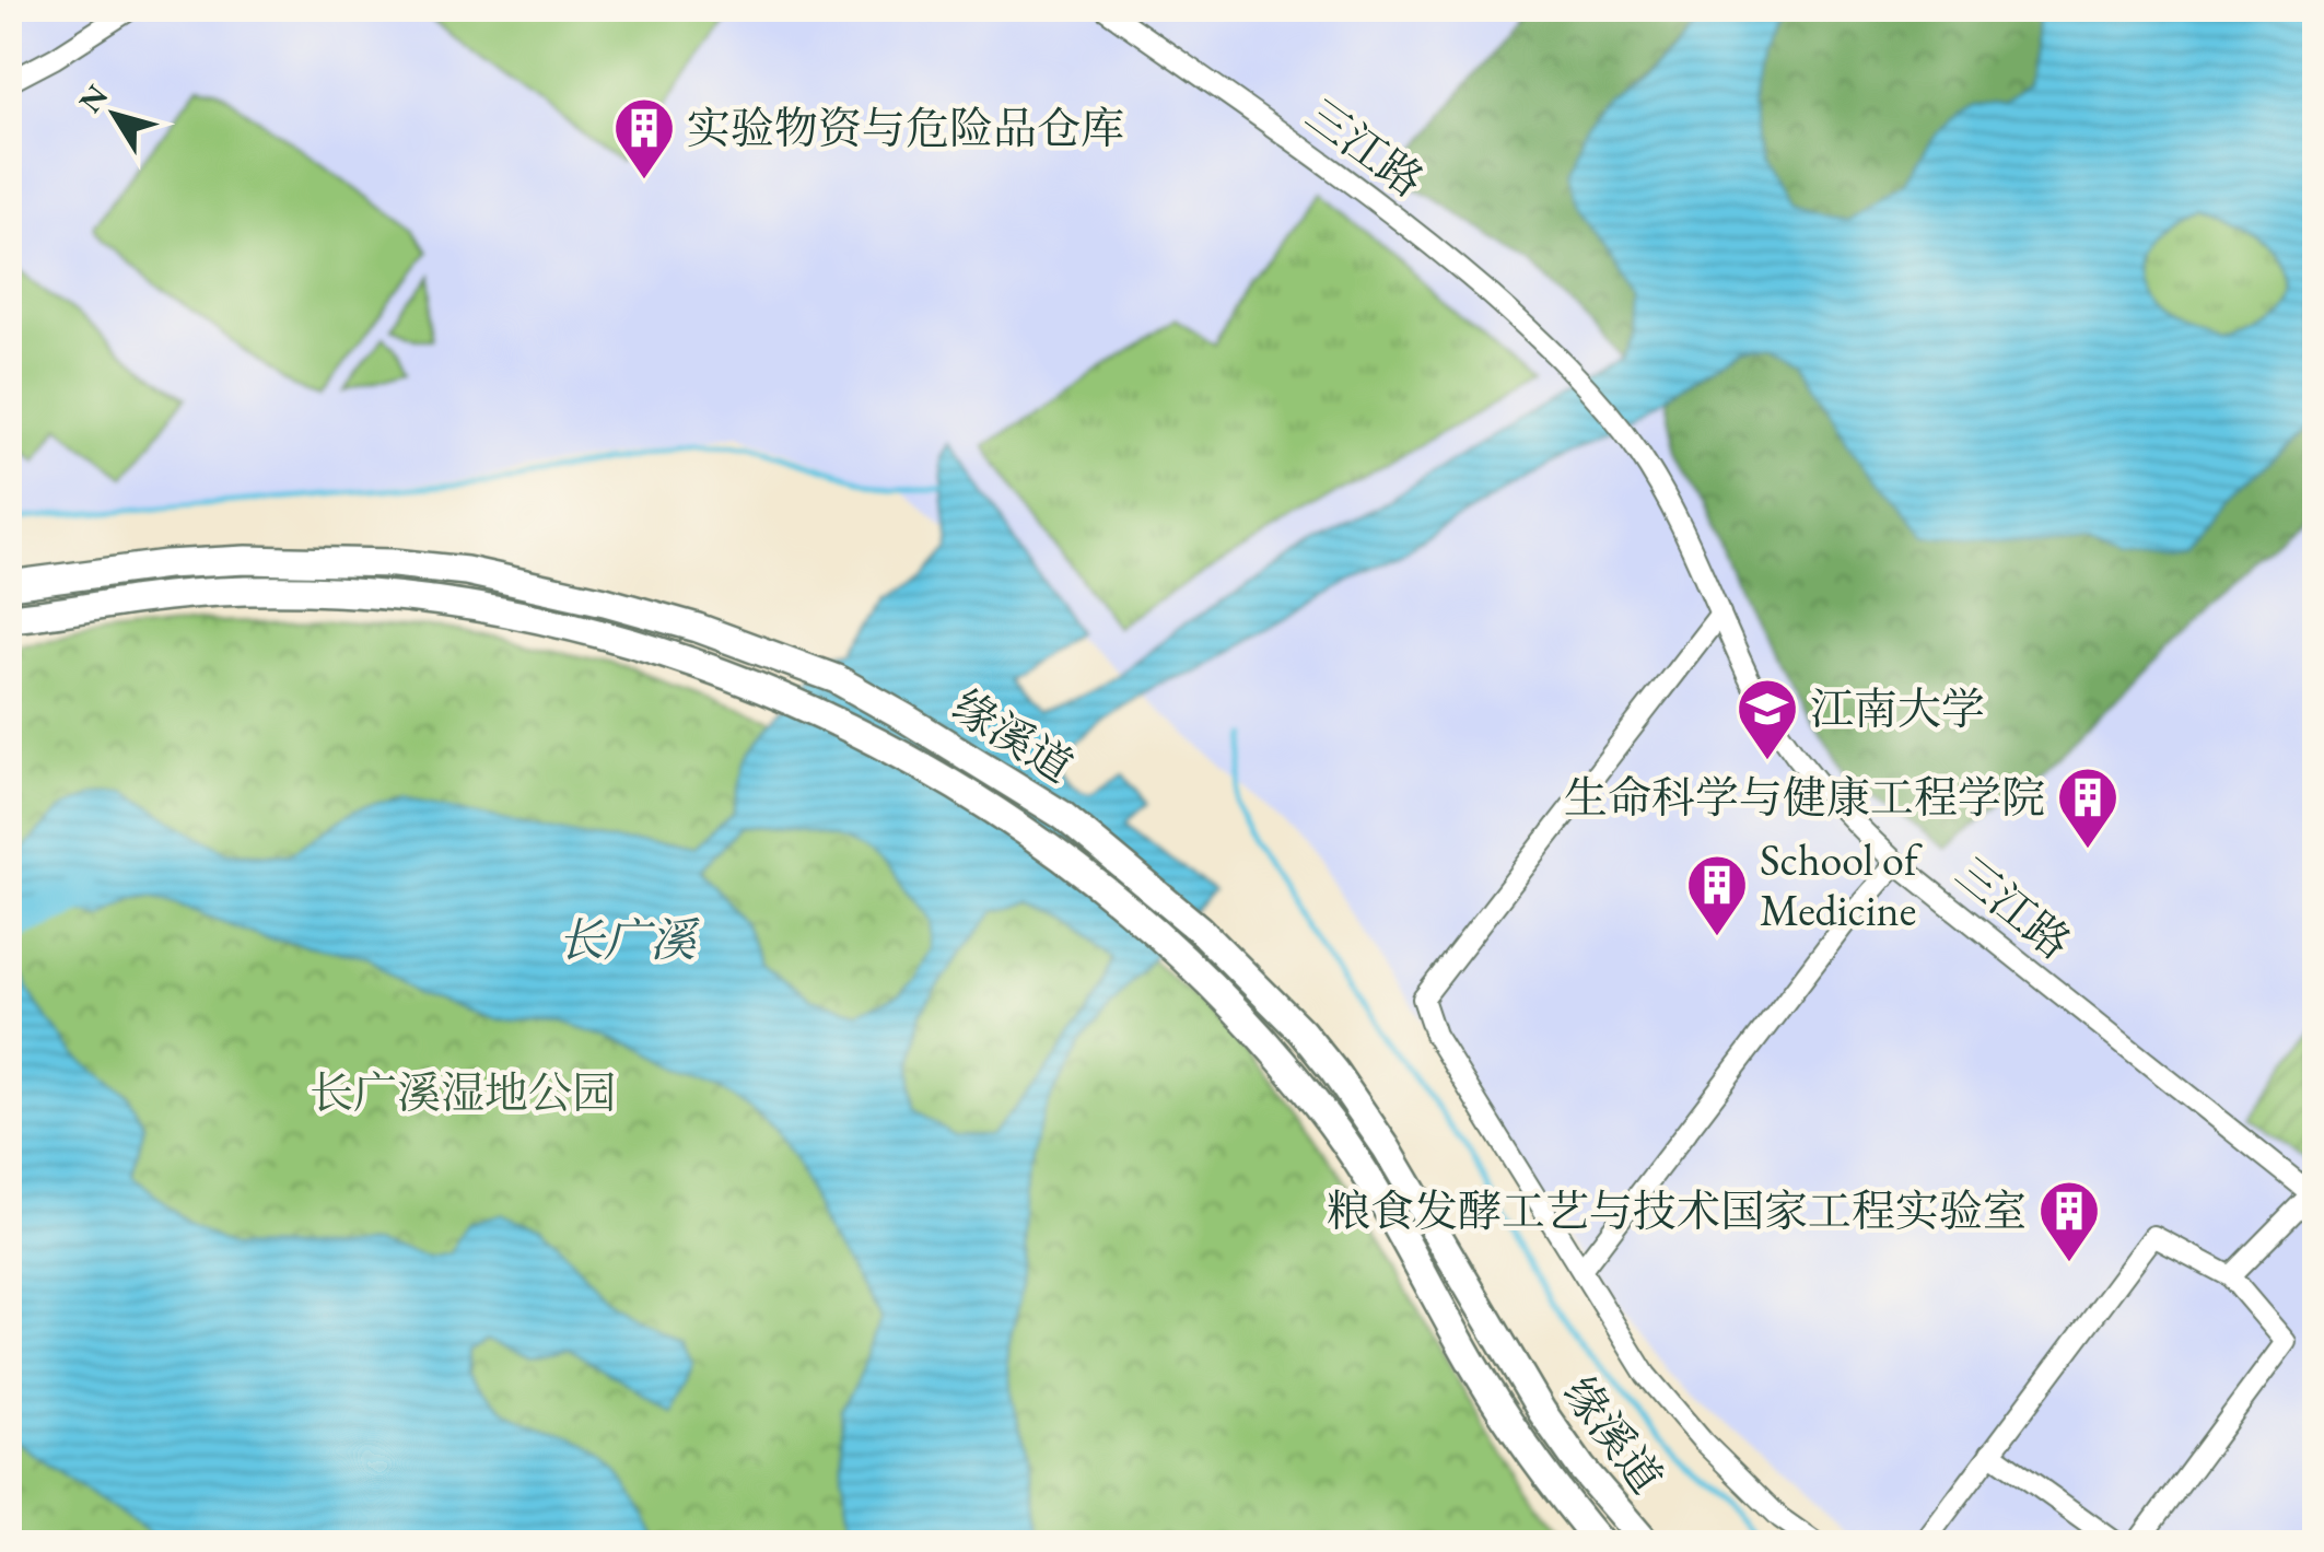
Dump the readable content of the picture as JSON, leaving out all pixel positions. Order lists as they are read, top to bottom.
{
  "streets": {
    "main road": ["缘溪道"],
    "street": ["三江路"]
  },
  "water": ["长广溪"],
  "parks": ["长广溪湿地公园"],
  "places": {
    "building": [
      "实验物资与危险品仓库",
      "生命科学与健康工程学院",
      "School of Medicine",
      "粮食发酵工艺与技术国家工程实验室"
    ],
    "school or university": ["江南大学"]
  },
  "north": "top left"
}
